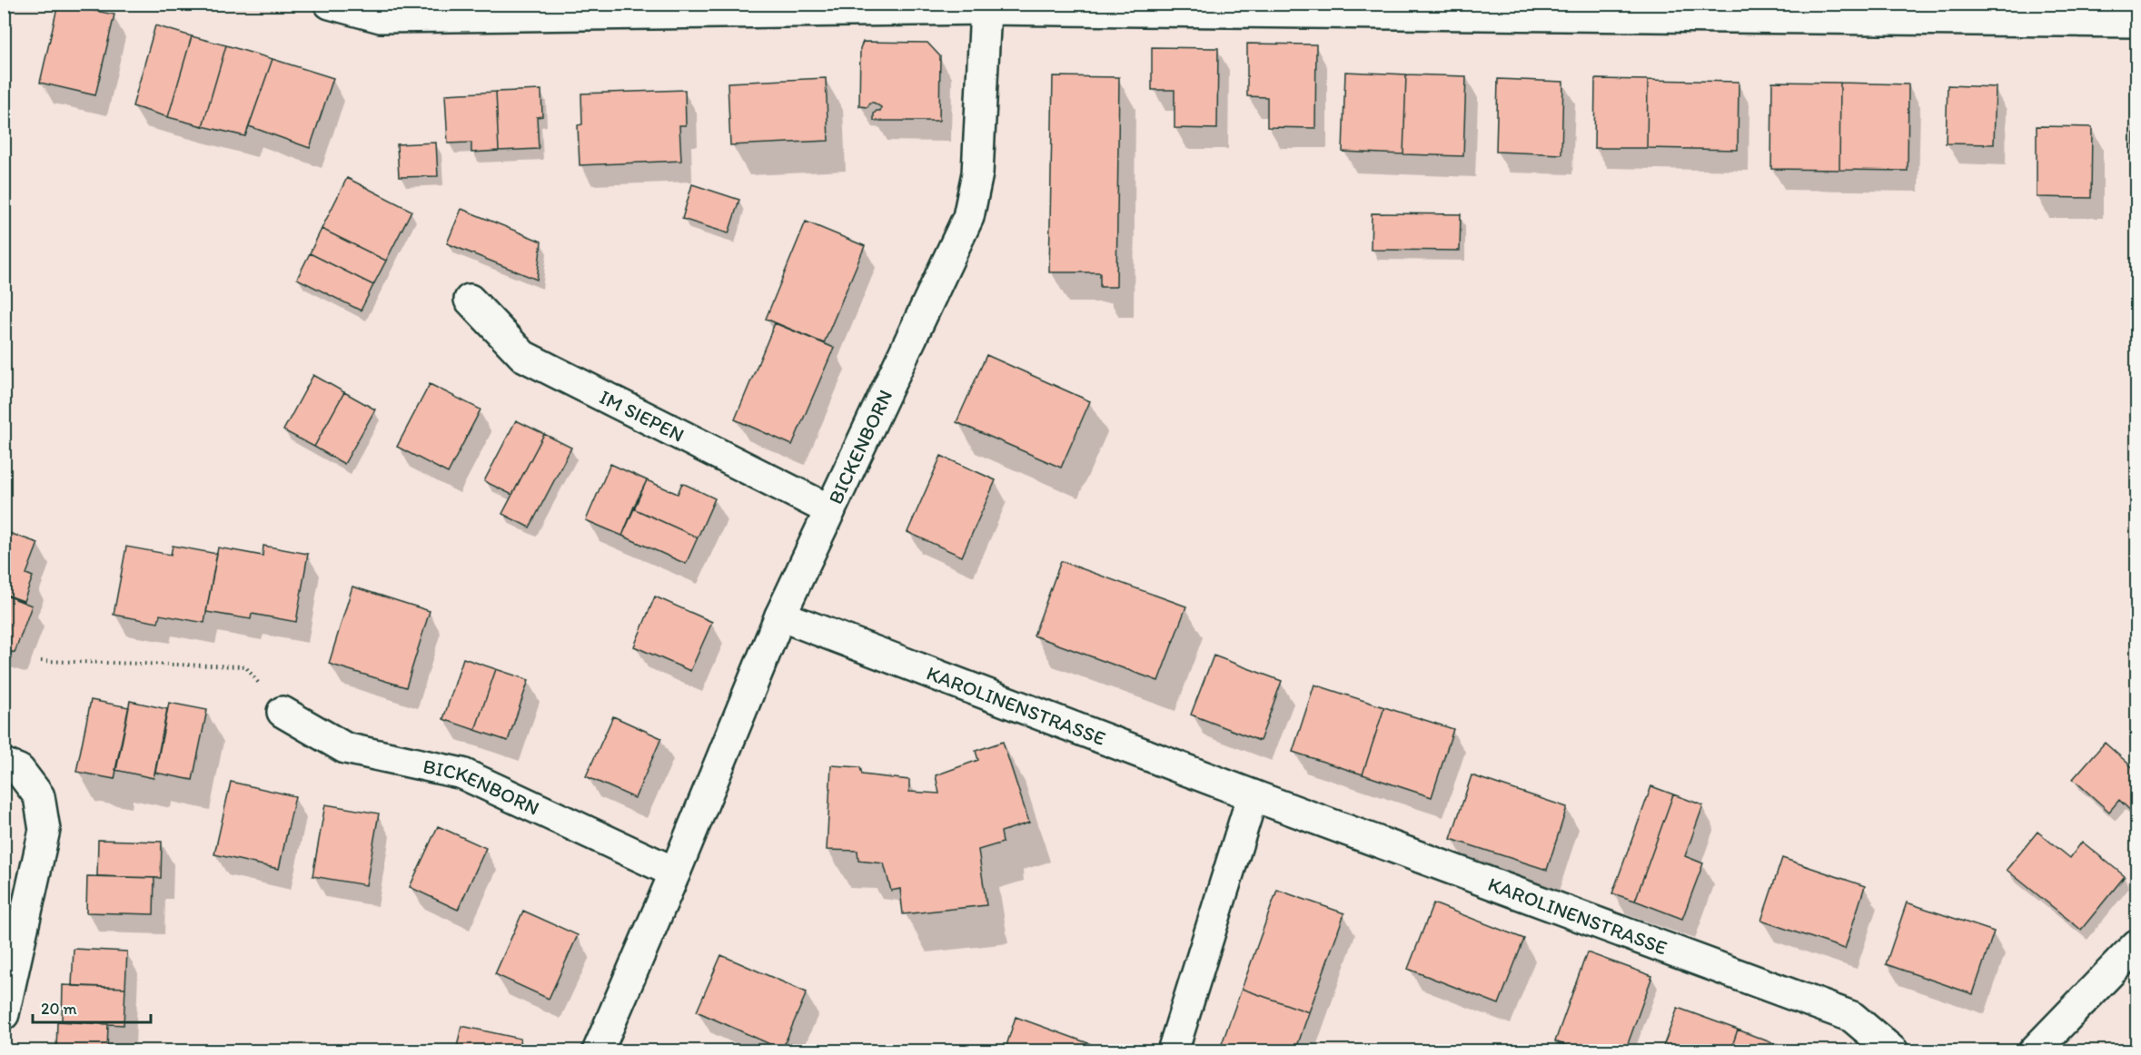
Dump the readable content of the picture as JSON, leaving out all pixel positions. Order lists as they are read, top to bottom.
{
  "streets": {
    "street": ["IM SIEPEN", "BICKENBORN", "KAROLINENSTRASSE"]
  },
  "crossings": [
    ["IM SIEPEN", "BICKENBORN"],
    ["BICKENBORN", "KAROLINENSTRASSE"]
  ],
  "scale_bar": "20 m"
}
